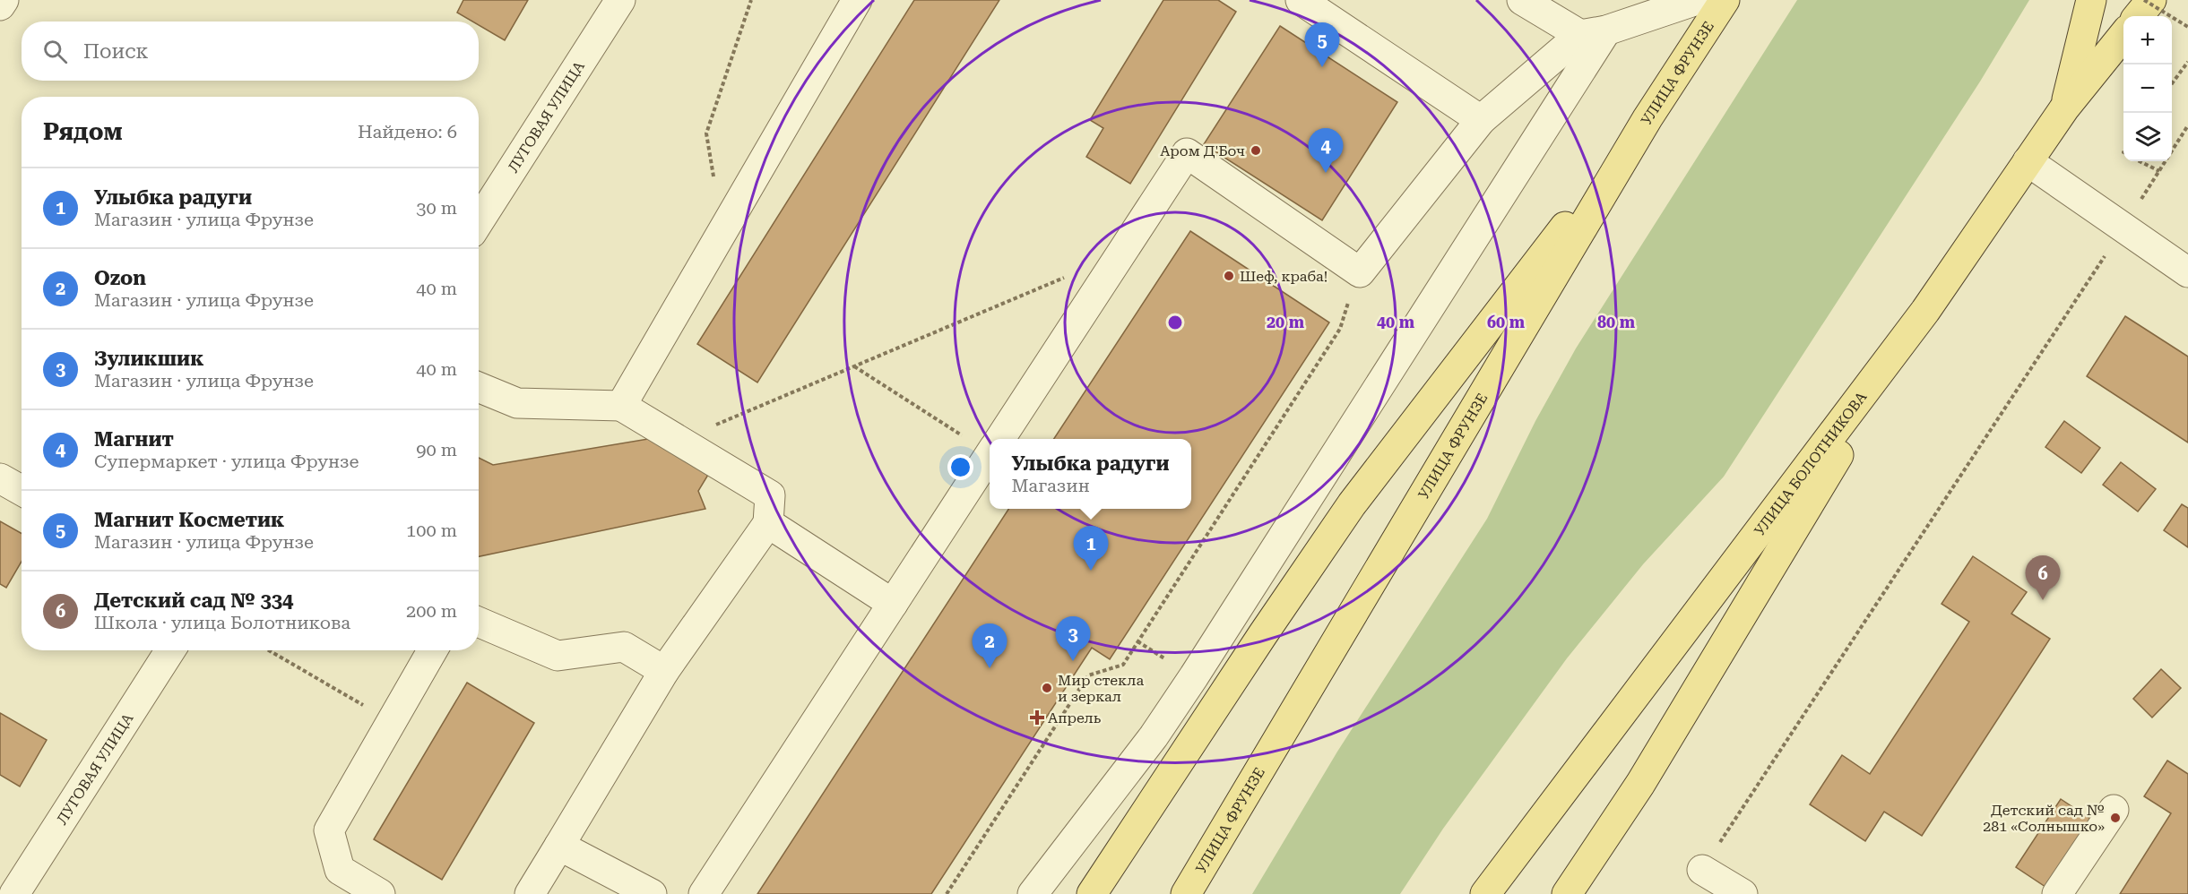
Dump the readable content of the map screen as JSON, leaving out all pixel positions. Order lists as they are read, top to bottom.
{
  "streets": {
    "main road": ["УЛИЦА ФРУНЗЕ", "УЛИЦА БОЛОТНИКОВА"],
    "street": ["ЛУГОВАЯ УЛИЦА"]
  },
  "places": {
    "other": [
      "Аром Д'Боч",
      "Шеф, краба!",
      "Мир стекла и зеркал",
      "Детский сад № 281 «Солнышко»"
    ],
    "health": ["Апрель"]
  },
  "page": {
    "map_buttons": ["+", "−"],
    "search": "Поиск",
    "pins": [
      "5",
      "4",
      "1",
      "6",
      "3",
      "2"
    ],
    "heading": ["Рядом", "Найдено: 6"],
    "list": [
      {
        "mark": "1",
        "name": "Улыбка радуги",
        "note": "Магазин · улица Фрунзе",
        "value": "30 m"
      },
      {
        "mark": "2",
        "name": "Ozon",
        "note": "Магазин · улица Фрунзе",
        "value": "40 m"
      },
      {
        "mark": "3",
        "name": "Зуликшик",
        "note": "Магазин · улица Фрунзе",
        "value": "40 m"
      },
      {
        "mark": "4",
        "name": "Магнит",
        "note": "Супермаркет · улица Фрунзе",
        "value": "90 m"
      },
      {
        "mark": "5",
        "name": "Магнит Косметик",
        "note": "Магазин · улица Фрунзе",
        "value": "100 m"
      },
      {
        "mark": "6",
        "name": "Детский сад № 334",
        "note": "Школа · улица Болотникова",
        "value": "200 m"
      }
    ],
    "popup": ["Улыбка радуги", "Магазин"]
  },
  "rings": [
    "20 m",
    "40 m",
    "60 m",
    "80 m"
  ]
}
